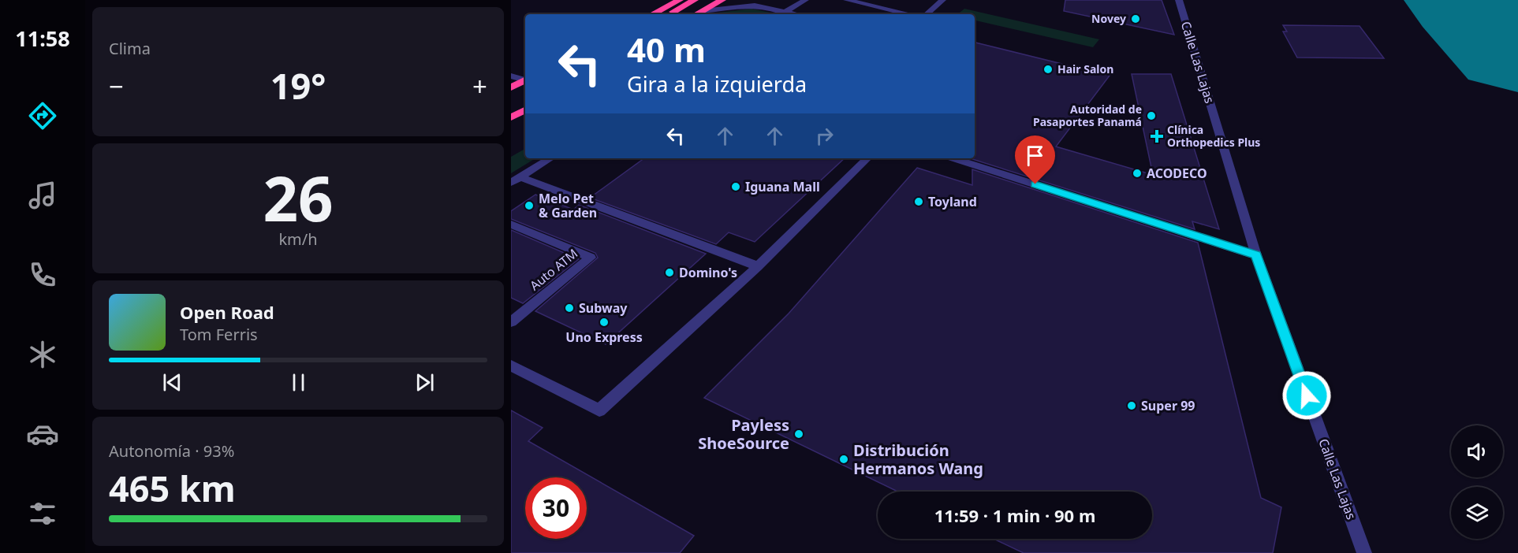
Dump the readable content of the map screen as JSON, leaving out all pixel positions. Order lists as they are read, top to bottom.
{
  "streets": {
    "street": ["Calle Las Lajas", "Auto ATM"]
  },
  "places": {
    "other": [
      "Novey",
      "Hair Salon",
      "Autoridad de Pasaportes Panamá",
      "ACODECO",
      "Iguana Mall",
      "Toyland",
      "Melo Pet & Garden",
      "Domino's",
      "Subway",
      "Uno Express",
      "Super 99",
      "Payless ShoeSource",
      "Distribución Hermanos Wang"
    ],
    "health": ["Clínica Orthopedics Plus"]
  },
  "page": {
    "tabs": "11:58",
    "tile": [
      "Clima",
      ["26", "km/h"],
      ["Autonomía · 93%", "465 km"]
    ],
    "turn": ["40 m", "Gira a la izquierda"],
    "heat": ["−", "19°", "+"],
    "song": ["Open Road", "Tom Ferris"],
    "limit": "30",
    "trip": "11:59 · 1 min · 90 m"
  }
}
